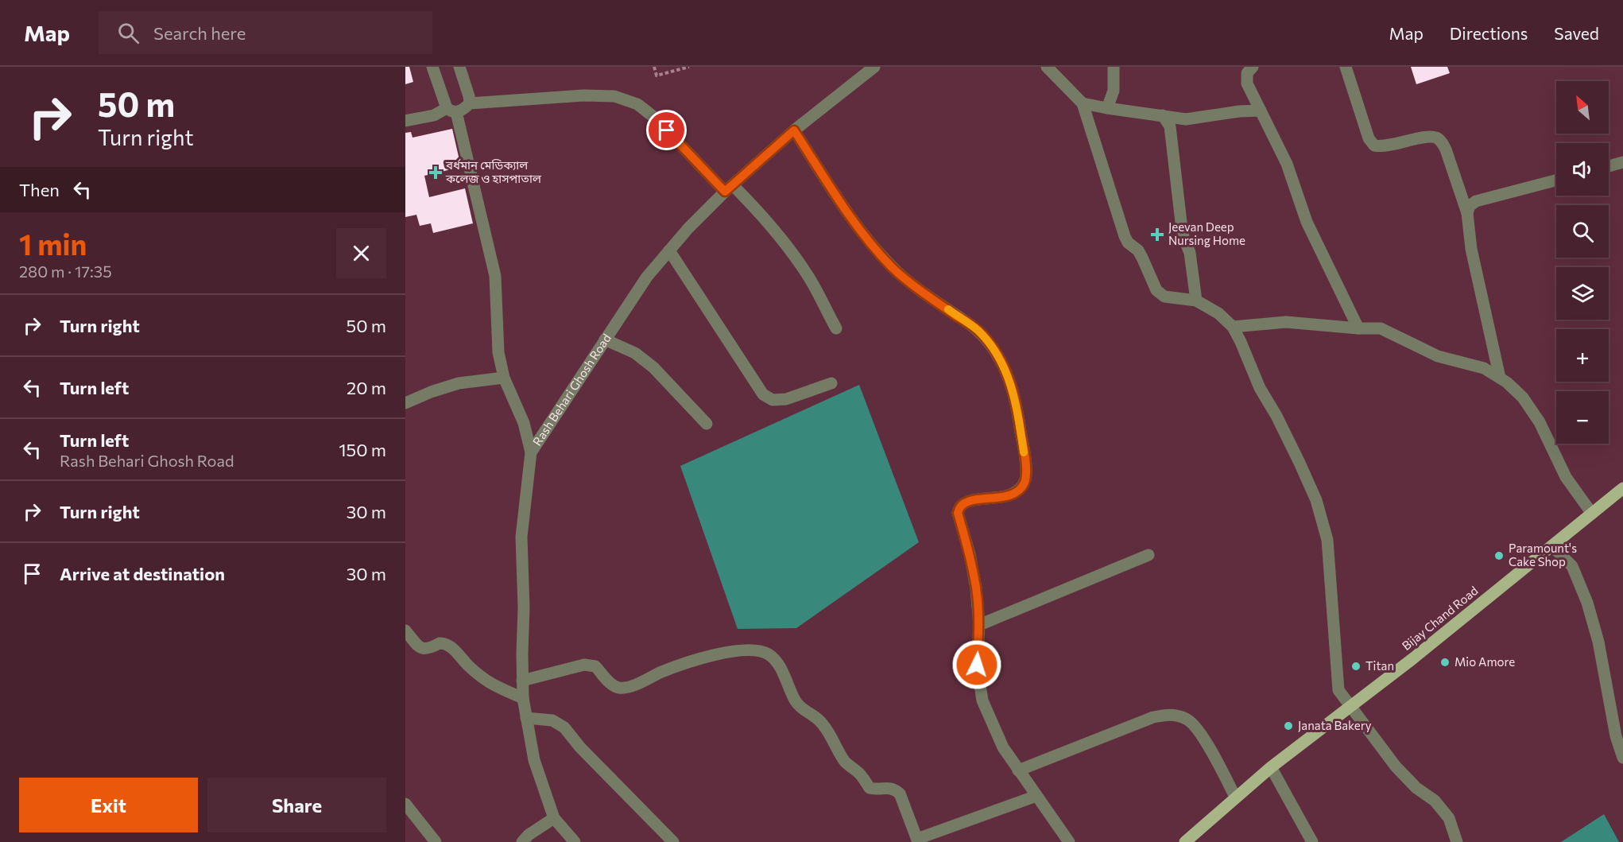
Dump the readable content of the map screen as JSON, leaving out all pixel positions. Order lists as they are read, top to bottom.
{
  "streets": {
    "main road": ["Bijay Chand Road"],
    "street": ["Rash Behari Ghosh Road"]
  },
  "places": {
    "health": ["বর্ধমান মেডিক্যাল কলেজ ও হাসপাতাল", "Jeevan Deep Nursing Home"],
    "other": [
      "Paramount's Cake Shop",
      "Mio Amore",
      "Titan",
      "Janata Bakery"
    ]
  },
  "north": "top left",
  "page": {
    "header": "Map",
    "search": "Search here",
    "nav": ["Map", "Directions", "Saved"],
    "turn": ["50 m", "Turn right"],
    "map_buttons": ["+", "−"],
    "then": "Then",
    "heading": ["1 min", "280 m · 17:35"],
    "list": [
      {
        "name": "Turn right",
        "value": "50 m"
      },
      {
        "name": "Turn left",
        "value": "20 m"
      },
      {
        "name": "Turn left",
        "note": "Rash Behari Ghosh Road",
        "value": "150 m"
      },
      {
        "name": "Turn right",
        "value": "30 m"
      },
      {
        "name": "Arrive at destination",
        "value": "30 m"
      }
    ],
    "buttons": ["Exit", "Share"]
  }
}
